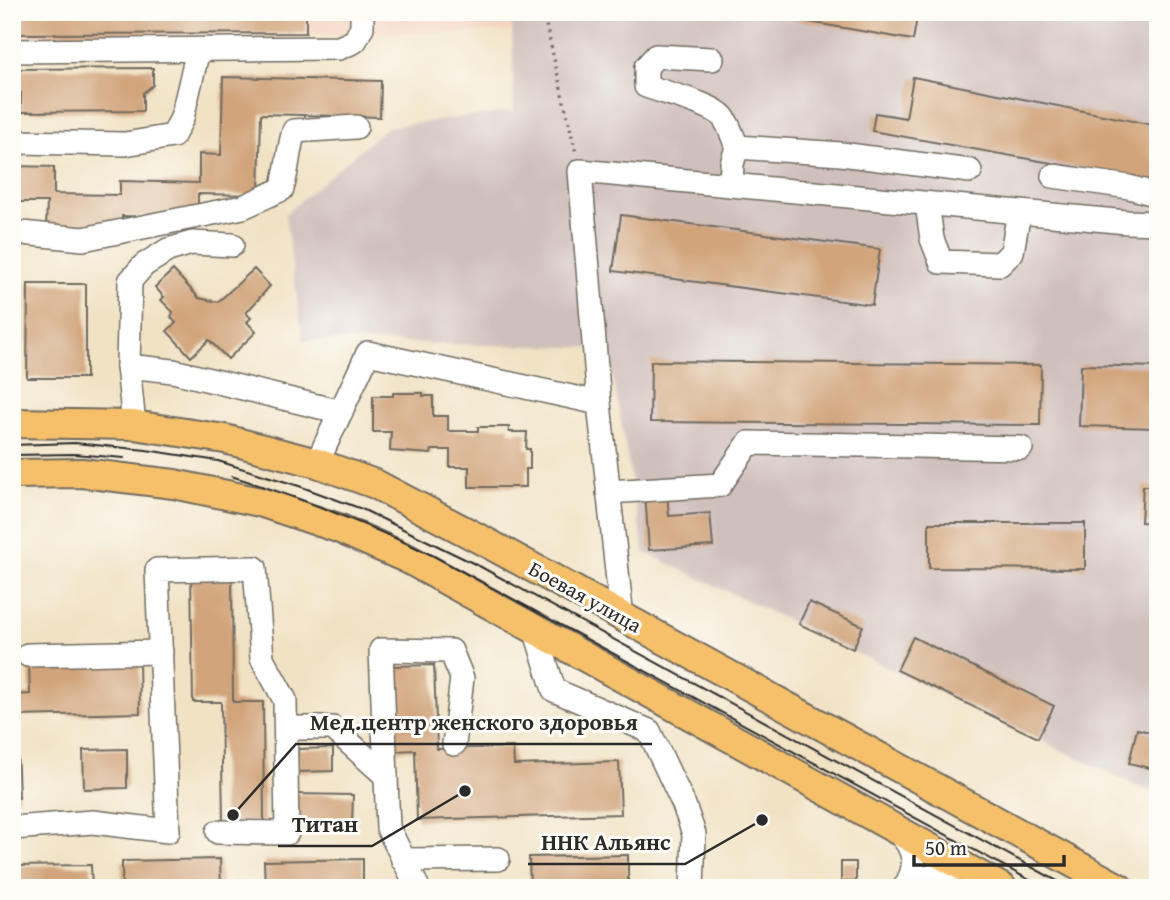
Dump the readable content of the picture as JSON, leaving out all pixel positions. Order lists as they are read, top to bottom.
{
  "streets": {
    "main road": ["Боевая улица"]
  },
  "places": ["Титан", "Мед.центр женского здоровья", "ННК Альянс"],
  "scale_bar": "50 m"
}
